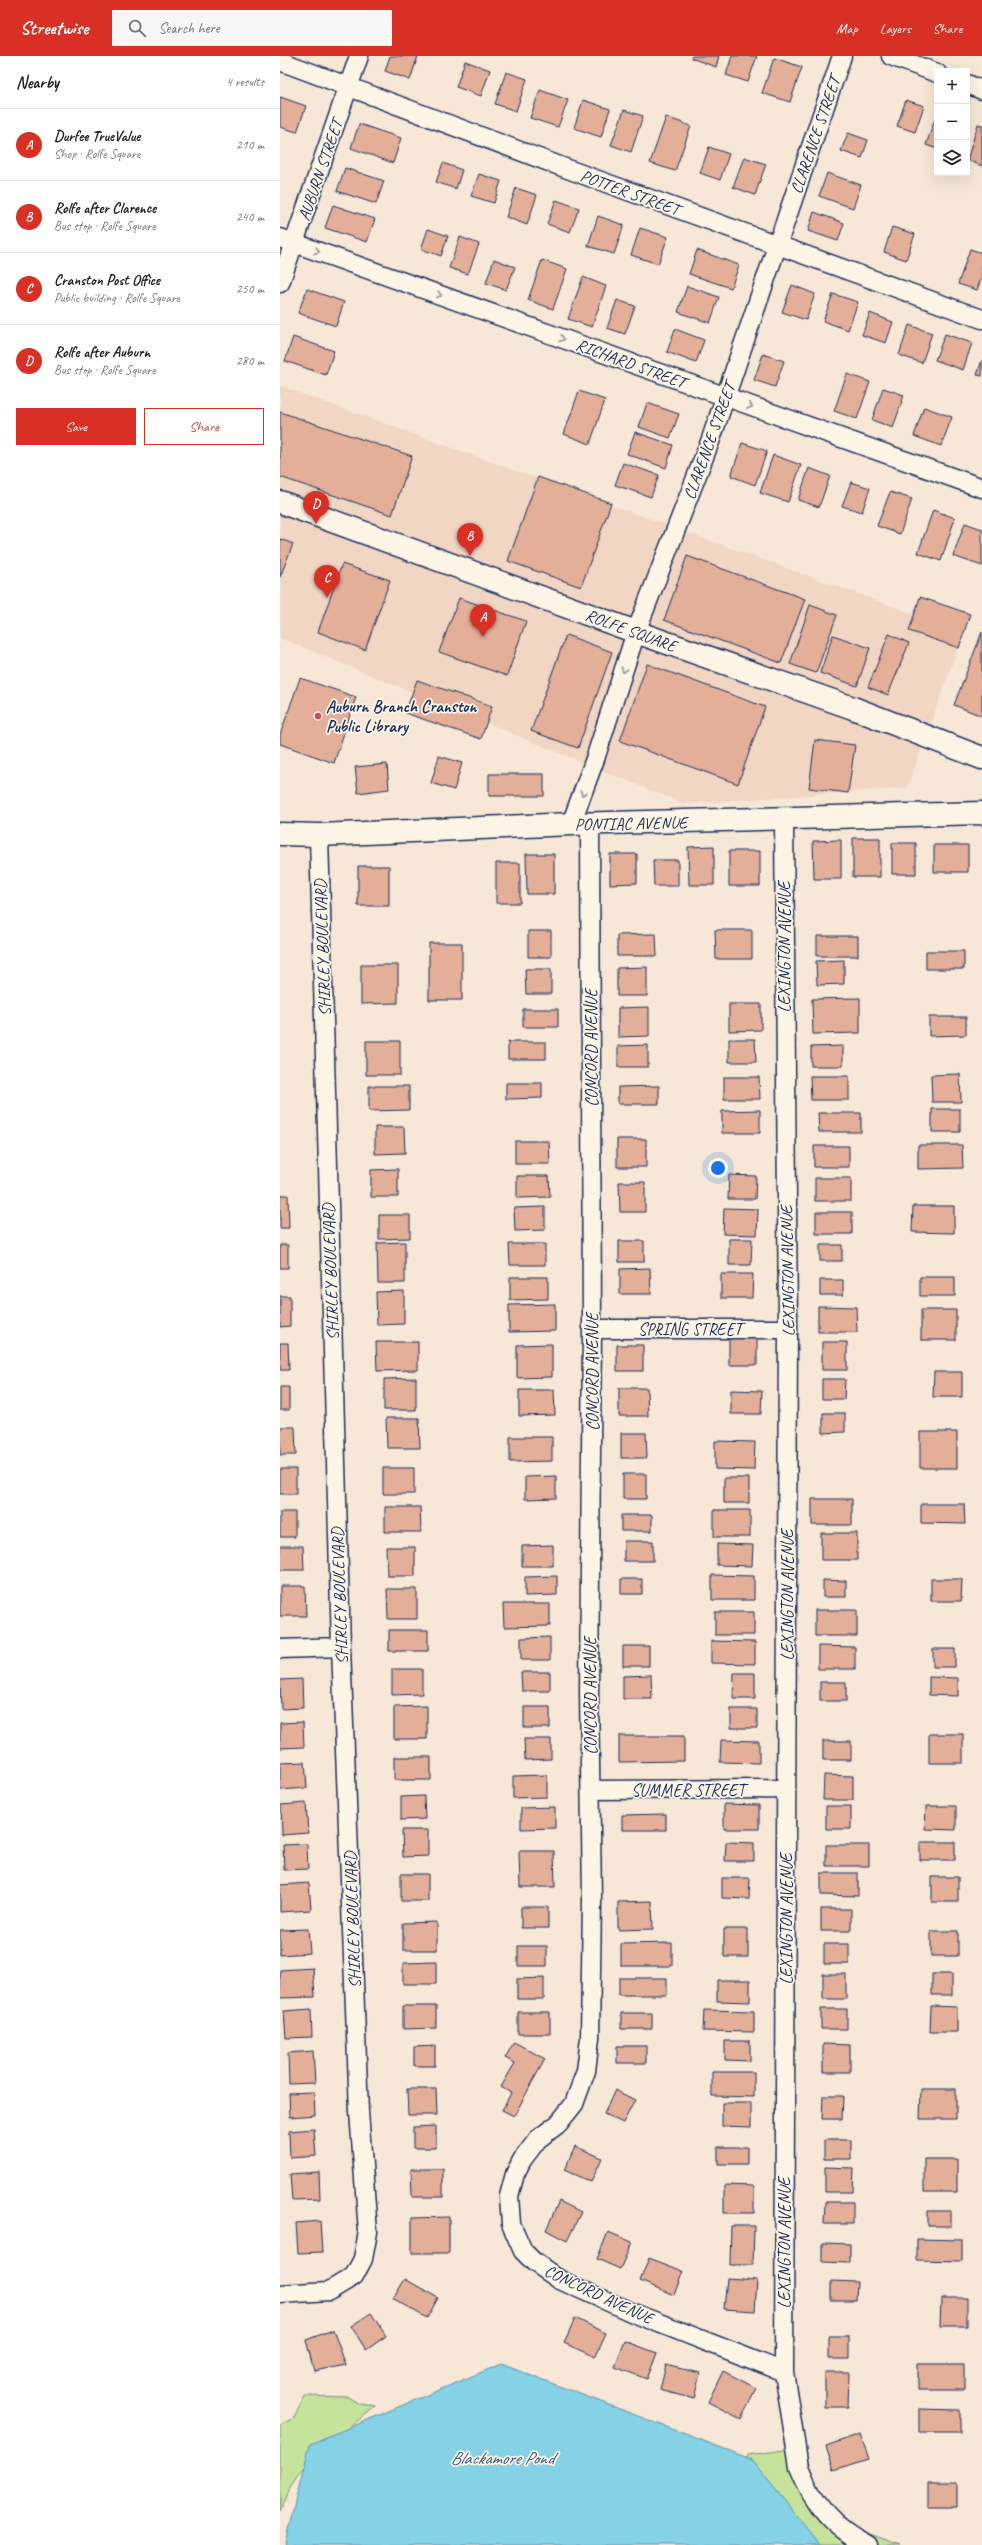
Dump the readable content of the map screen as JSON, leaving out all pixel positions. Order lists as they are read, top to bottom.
{
  "streets": {
    "main road": ["ROLFE SQUARE", "PONTIAC AVENUE"],
    "street": [
      "CLARENCE STREET",
      "AUBURN STREET",
      "POTTER STREET",
      "RICHARD STREET",
      "LEXINGTON AVENUE",
      "SHIRLEY BOULEVARD",
      "CONCORD AVENUE",
      "SPRING STREET",
      "SUMMER STREET"
    ]
  },
  "crossings": [
    ["CLARENCE STREET", "POTTER STREET"],
    ["CLARENCE STREET", "RICHARD STREET"],
    ["CLARENCE STREET", "ROLFE SQUARE"],
    ["CLARENCE STREET", "PONTIAC AVENUE"],
    ["CLARENCE STREET", "CONCORD AVENUE"],
    ["AUBURN STREET", "POTTER STREET"],
    ["AUBURN STREET", "RICHARD STREET"],
    ["PONTIAC AVENUE", "LEXINGTON AVENUE"],
    ["PONTIAC AVENUE", "SHIRLEY BOULEVARD"],
    ["PONTIAC AVENUE", "CONCORD AVENUE"],
    ["LEXINGTON AVENUE", "CONCORD AVENUE"],
    ["LEXINGTON AVENUE", "SPRING STREET"],
    ["LEXINGTON AVENUE", "SUMMER STREET"],
    ["CONCORD AVENUE", "SPRING STREET"],
    ["CONCORD AVENUE", "SUMMER STREET"]
  ],
  "one_way": ["RICHARD STREET"],
  "water": ["Blackamore Pond"],
  "places": ["Auburn Branch Cranston Public Library"],
  "page": {
    "header": "Streetwise",
    "search": "Search here",
    "nav": ["Map", "Layers", "Share"],
    "heading": ["Nearby", "4 results"],
    "map_buttons": ["+", "−"],
    "list": [
      {
        "mark": "A",
        "name": "Durfee TrueValue",
        "note": "Shop · Rolfe Square",
        "value": "210 m"
      },
      {
        "mark": "B",
        "name": "Rolfe after Clarence",
        "note": "Bus stop · Rolfe Square",
        "value": "240 m"
      },
      {
        "mark": "C",
        "name": "Cranston Post Office",
        "note": "Public building · Rolfe Square",
        "value": "250 m"
      },
      {
        "mark": "D",
        "name": "Rolfe after Auburn",
        "note": "Bus stop · Rolfe Square",
        "value": "280 m"
      }
    ],
    "buttons": ["Save", "Share"],
    "pins": [
      "D",
      "B",
      "C",
      "A"
    ]
  }
}
